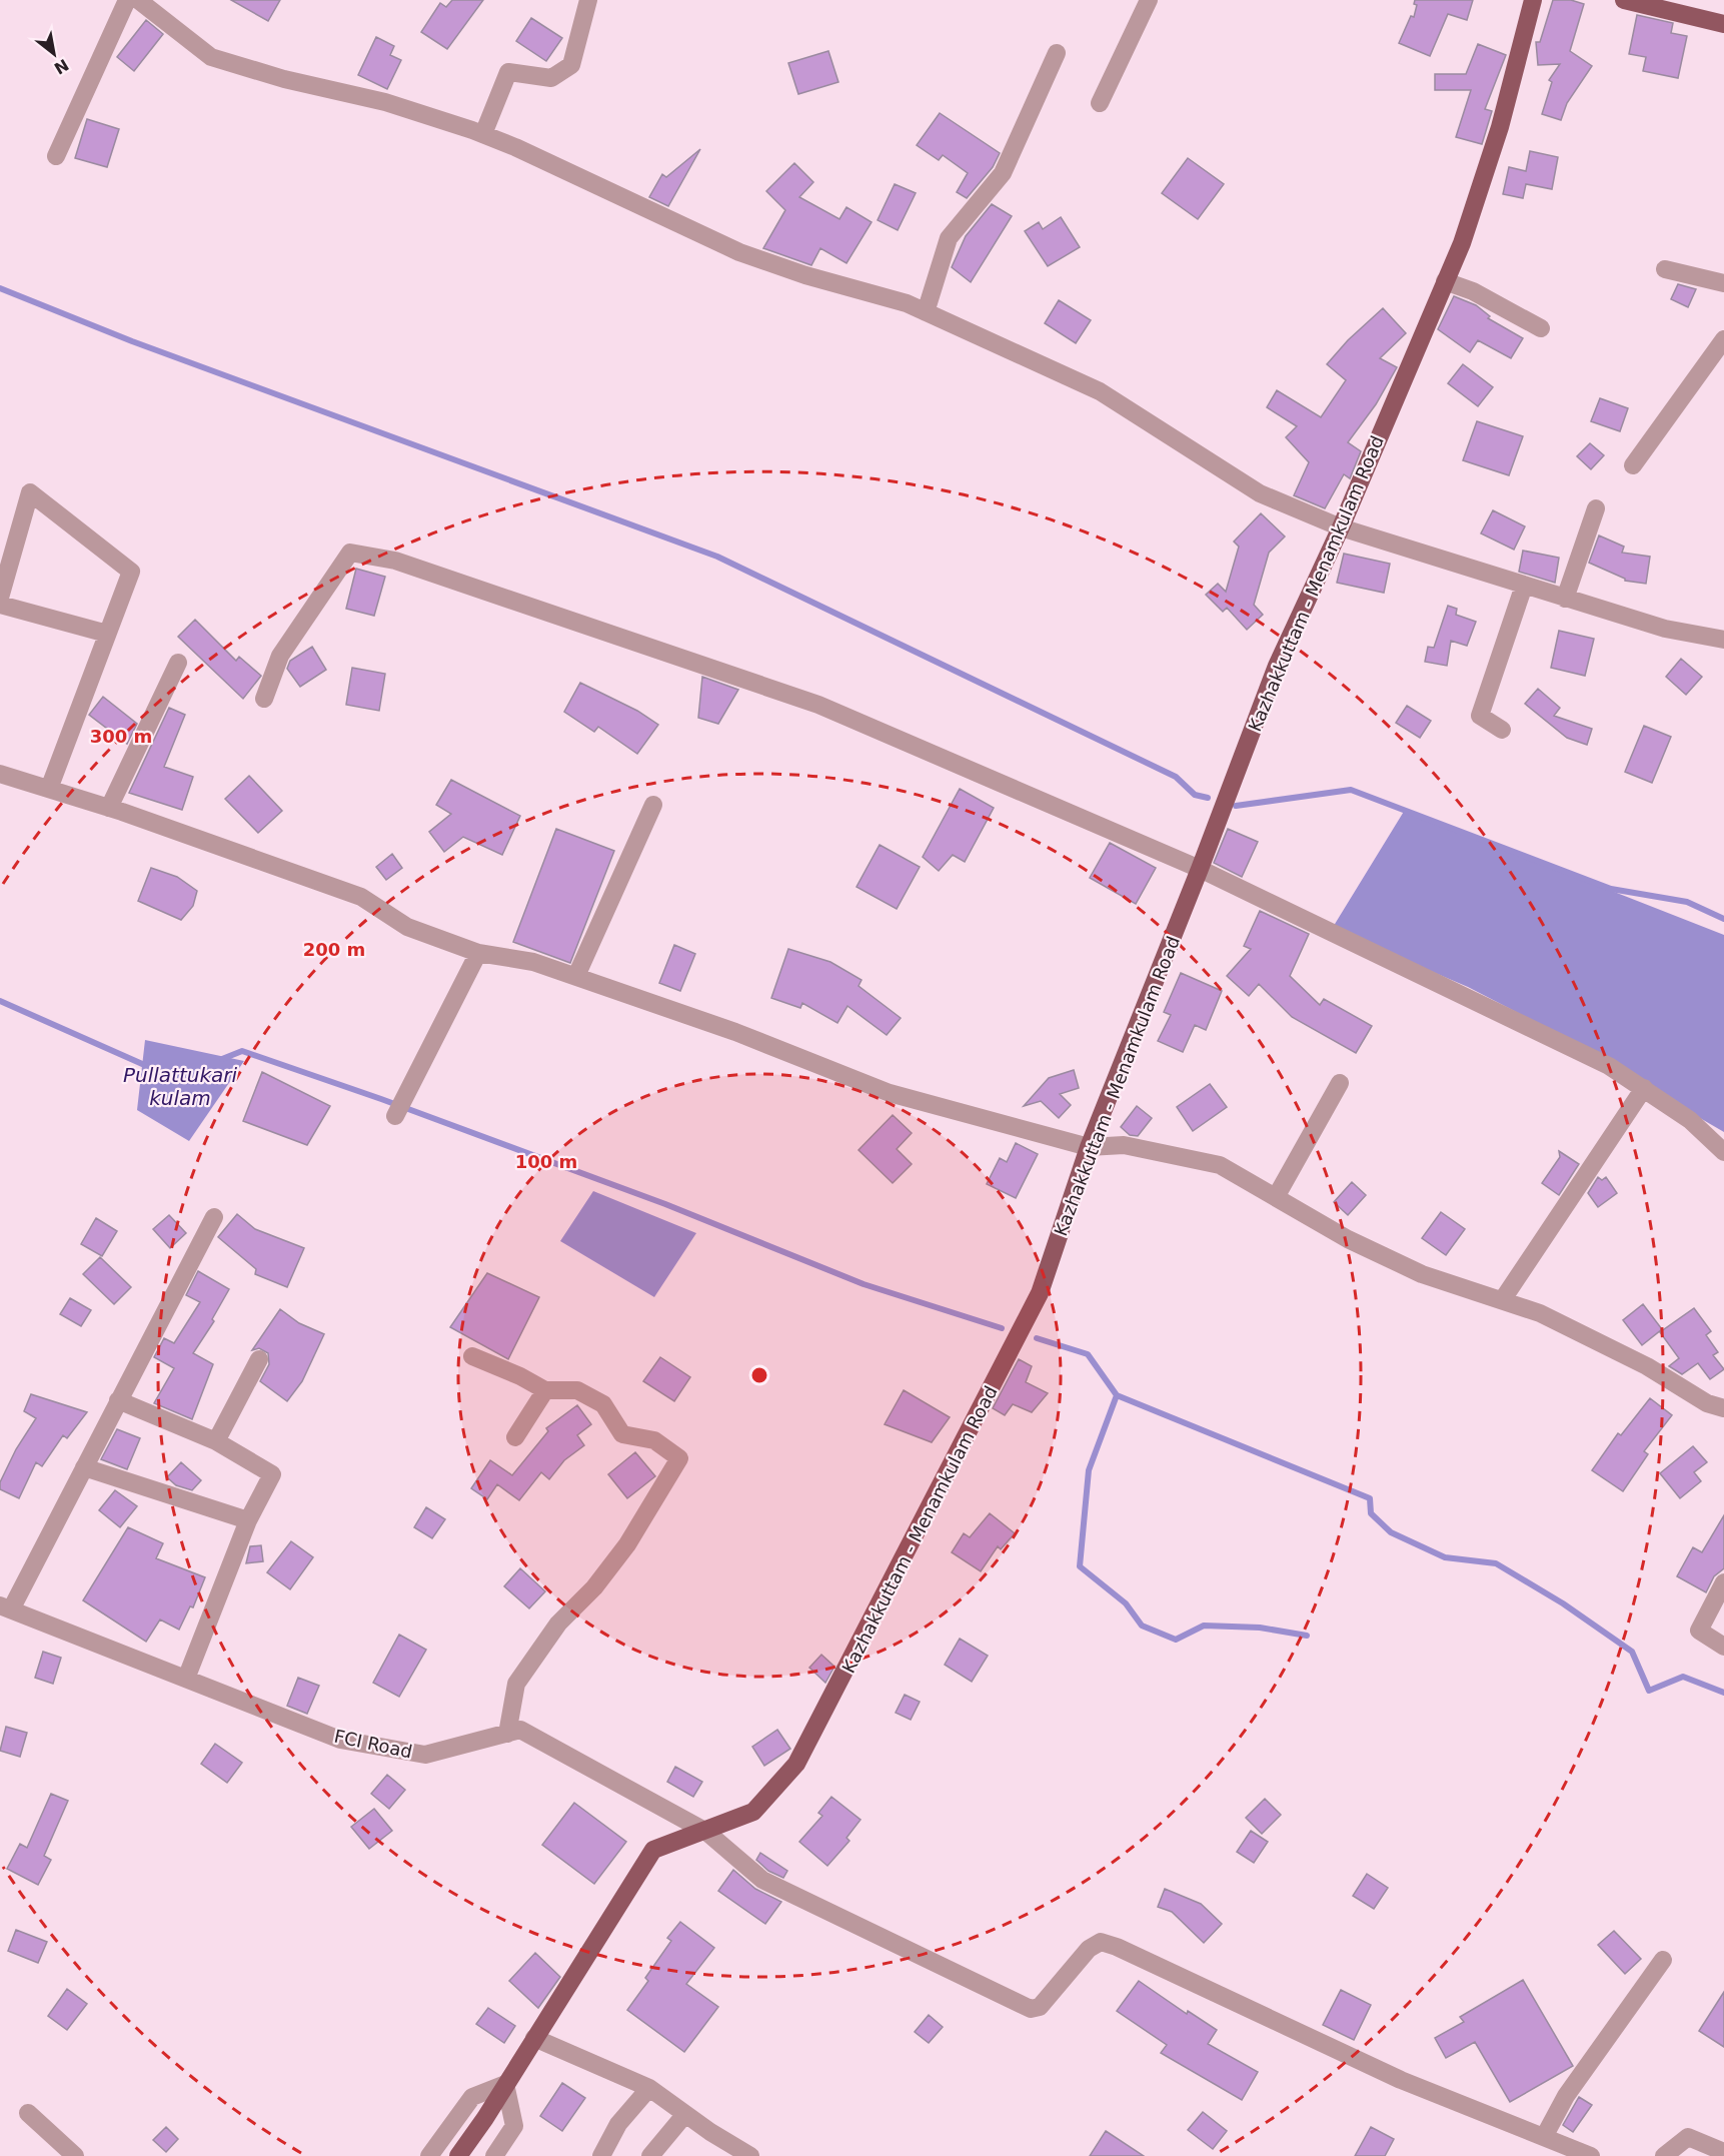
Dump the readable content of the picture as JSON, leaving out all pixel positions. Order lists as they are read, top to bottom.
{
  "streets": {
    "main road": ["Kazhakkuttam - Menamkulam Road"],
    "street": ["FCI Road"]
  },
  "crossings": [
    ["Kazhakkuttam - Menamkulam Road", "FCI Road"]
  ],
  "water": ["Pullattukari kulam"],
  "north": "bottom right",
  "rings": ["300 m", "200 m", "100 m"]
}
